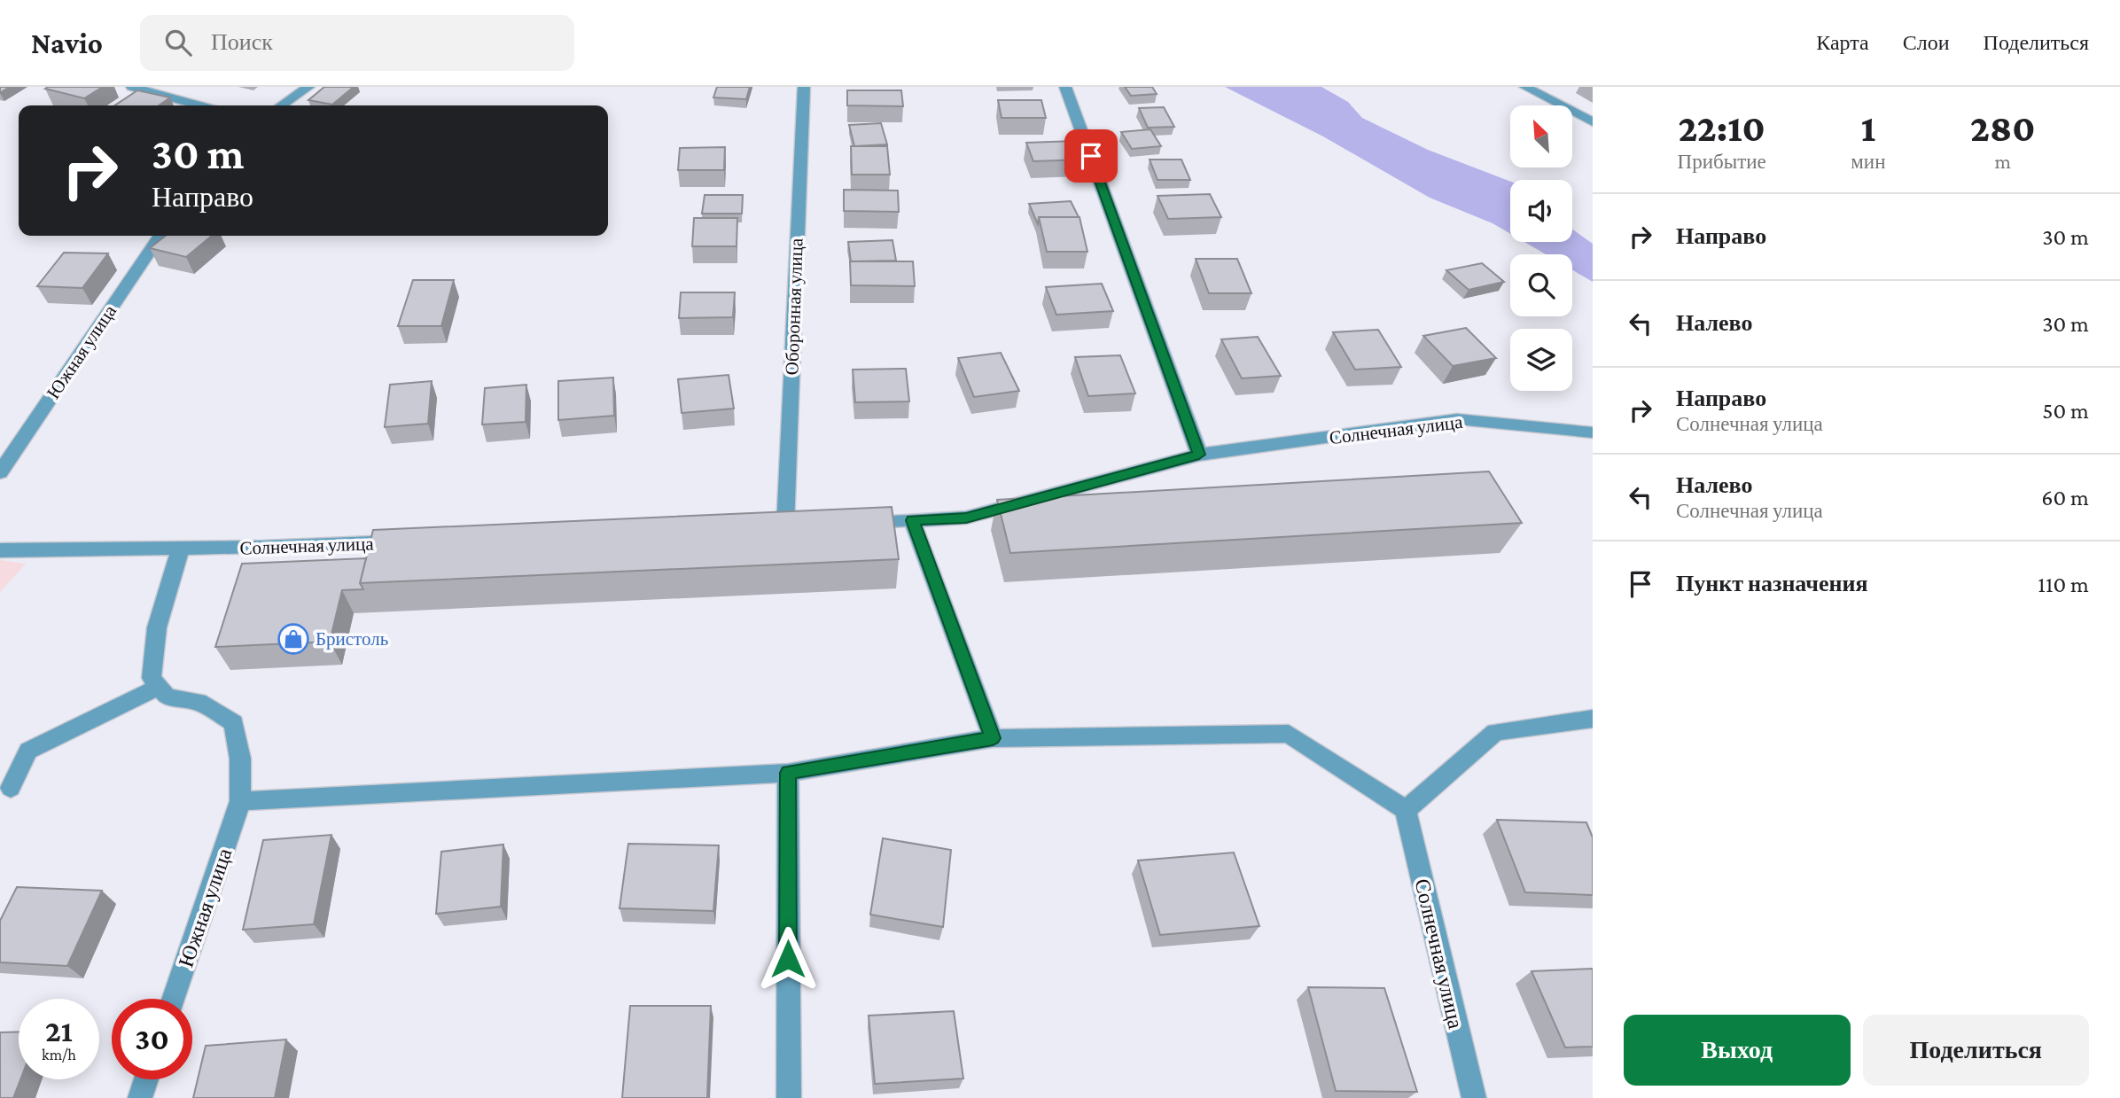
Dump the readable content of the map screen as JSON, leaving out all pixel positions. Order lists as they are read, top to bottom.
{
  "streets": {
    "street": ["Оборонная улица", "Южная улица", "Солнечная улица"]
  },
  "places": {
    "shop": ["Бристоль"]
  },
  "north": "top left",
  "page": {
    "header": "Navio",
    "search": "Поиск",
    "nav": ["Карта", "Слои", "Поделиться"],
    "eta": [
      "22:10",
      "Прибытие",
      "1",
      "мин",
      "280",
      "m"
    ],
    "turn": ["30 m", "Направо"],
    "list": [
      {
        "name": "Направо",
        "value": "30 m"
      },
      {
        "name": "Налево",
        "value": "30 m"
      },
      {
        "name": "Направо",
        "note": "Солнечная улица",
        "value": "50 m"
      },
      {
        "name": "Налево",
        "note": "Солнечная улица",
        "value": "60 m"
      },
      {
        "name": "Пункт назначения",
        "value": "110 m"
      }
    ],
    "speed": "21 km/h",
    "limit": "30",
    "buttons": ["Выход", "Поделиться"]
  }
}
